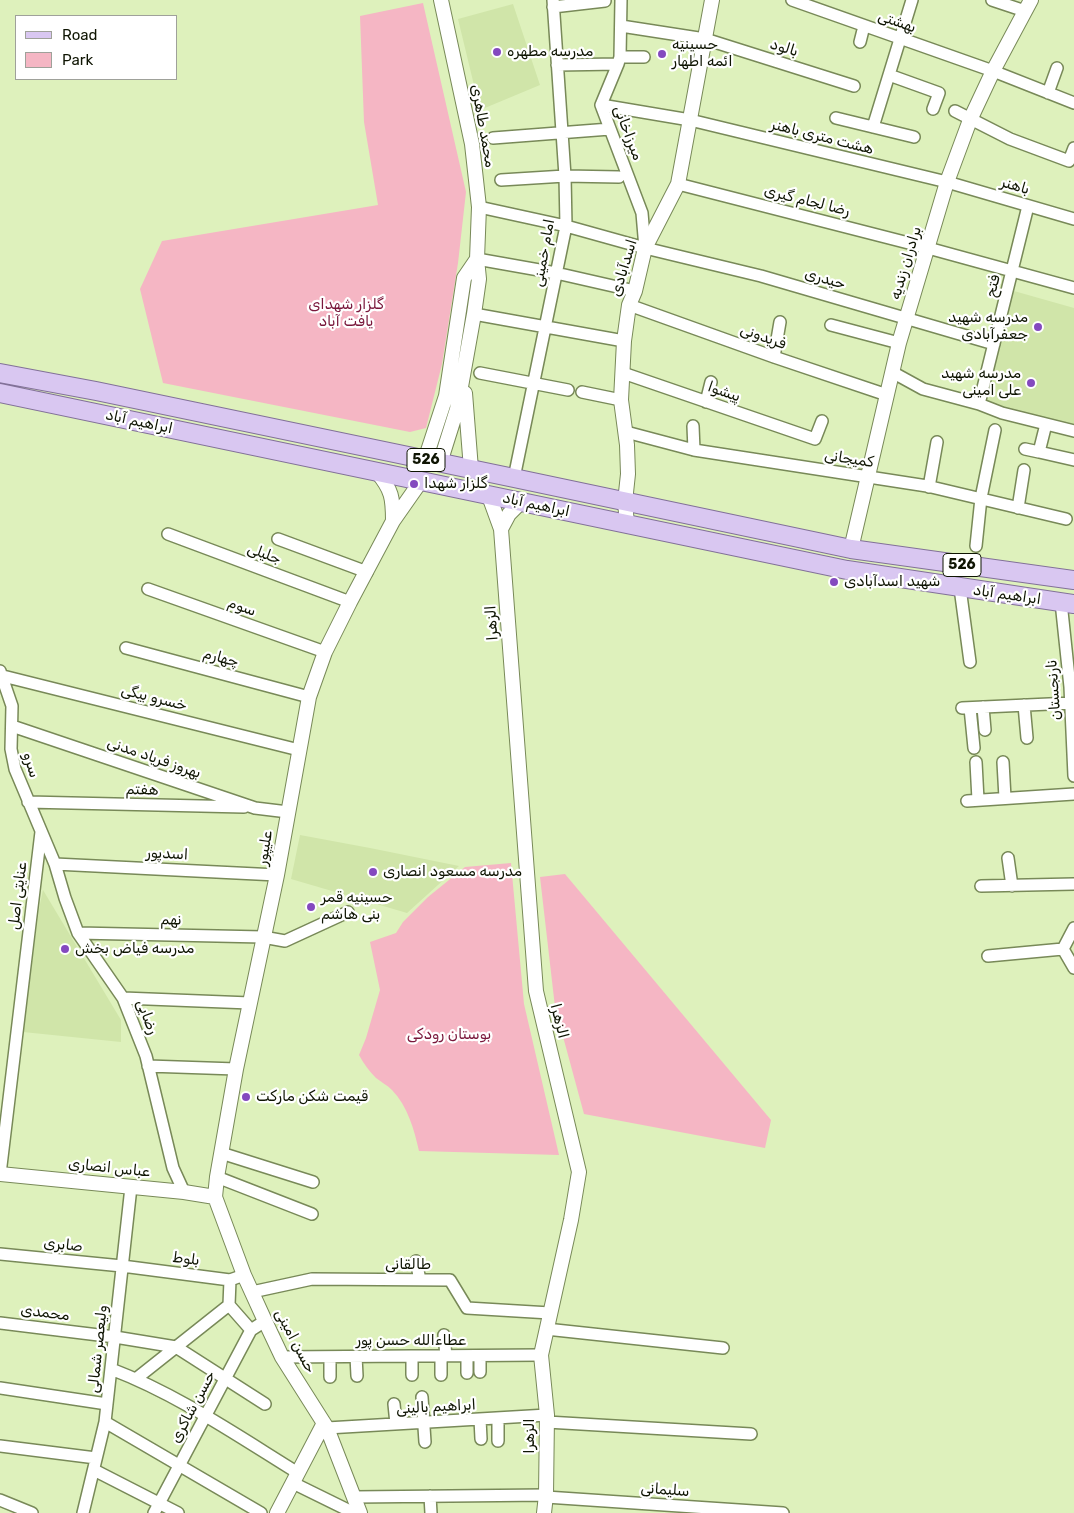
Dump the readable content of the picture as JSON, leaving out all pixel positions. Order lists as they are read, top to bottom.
{
  "streets": {
    "main road": ["ابراهیم آباد", "526"],
    "street": [
      "بهشتی",
      "بالود",
      "محمد طاهری",
      "میرزاخانی",
      "هشت متری باهنر",
      "باهنر",
      "رضا لجام گیری",
      "امام خمینی",
      "برادران زندیه",
      "اسدآبادی",
      "حیدری",
      "فتح",
      "فریدونی",
      "پیشوا",
      "کمیجانی",
      "جلیلی",
      "سوم",
      "الزهرا",
      "چهارم",
      "نارنجستان",
      "خسرو بیگی",
      "بهروز فریاد مدنی",
      "سرو",
      "هفتم",
      "علیپور",
      "اسدپور",
      "عنایتی اصل",
      "نهم",
      "رضایی",
      "عباس انصاری",
      "صابری",
      "بلوط",
      "طالقانی",
      "محمدی",
      "حسن امینی",
      "عطاءالله حسن پور",
      "ولیعصر شمالی",
      "حسن شاکری",
      "ابراهیم بالینی",
      "سلیمانی"
    ]
  },
  "crossings": [
    ["بهشتی", "برادران زندیه"],
    ["بالود", "میرزاخانی"],
    ["بالود", "اسدآبادی"],
    ["محمد طاهری", "حیدری"],
    ["محمد طاهری", "ابراهیم آباد"],
    ["میرزاخانی", "هشت متری باهنر"],
    ["میرزاخانی", "اسدآبادی"],
    ["میرزاخانی", "حیدری"],
    ["هشت متری باهنر", "باهنر"],
    ["هشت متری باهنر", "برادران زندیه"],
    ["هشت متری باهنر", "اسدآبادی"],
    ["باهنر", "برادران زندیه"],
    ["باهنر", "فتح"],
    ["رضا لجام گیری", "برادران زندیه"],
    ["رضا لجام گیری", "اسدآبادی"],
    ["رضا لجام گیری", "فتح"],
    ["امام خمینی", "حیدری"],
    ["امام خمینی", "ابراهیم آباد"],
    ["برادران زندیه", "حیدری"],
    ["برادران زندیه", "فریدونی"],
    ["برادران زندیه", "ابراهیم آباد"],
    ["برادران زندیه", "کمیجانی"],
    ["اسدآبادی", "حیدری"],
    ["اسدآبادی", "فریدونی"],
    ["اسدآبادی", "پیشوا"],
    ["اسدآبادی", "ابراهیم آباد"],
    ["اسدآبادی", "کمیجانی"],
    ["حیدری", "فتح"],
    ["ابراهیم آباد", "الزهرا"],
    ["ابراهیم آباد", "نارنجستان"],
    ["ابراهیم آباد", "علیپور"],
    ["جلیلی", "علیپور"],
    ["سوم", "علیپور"],
    ["الزهرا", "طالقانی"],
    ["الزهرا", "عطاءالله حسن پور"],
    ["الزهرا", "ابراهیم بالینی"],
    ["الزهرا", "سلیمانی"],
    ["چهارم", "علیپور"],
    ["خسرو بیگی", "سرو"],
    ["خسرو بیگی", "علیپور"],
    ["بهروز فریاد مدنی", "سرو"],
    ["بهروز فریاد مدنی", "هفتم"],
    ["بهروز فریاد مدنی", "علیپور"],
    ["سرو", "هفتم"],
    ["سرو", "اسدپور"],
    ["سرو", "عنایتی اصل"],
    ["سرو", "رضایی"],
    ["علیپور", "اسدپور"],
    ["علیپور", "نهم"],
    ["علیپور", "عباس انصاری"],
    ["علیپور", "حسن امینی"],
    ["اسدپور", "رضایی"],
    ["عنایتی اصل", "عباس انصاری"],
    ["نهم", "رضایی"],
    ["رضایی", "عباس انصاری"],
    ["عباس انصاری", "حسن امینی"],
    ["عباس انصاری", "ولیعصر شمالی"],
    ["صابری", "بلوط"],
    ["صابری", "ولیعصر شمالی"],
    ["بلوط", "حسن امینی"],
    ["بلوط", "ولیعصر شمالی"],
    ["طالقانی", "حسن امینی"],
    ["محمدی", "ولیعصر شمالی"],
    ["حسن امینی", "عطاءالله حسن پور"],
    ["حسن امینی", "حسن شاکری"],
    ["حسن امینی", "ابراهیم بالینی"]
  ],
  "parks": ["گلزار شهدای یافت آباد", "بوستان رودکی"],
  "places": [
    "مدرسه مطهره",
    "حسینیه ائمه اطهار",
    "مدرسه شهید جعفرآبادی",
    "مدرسه شهید علی امینی",
    "گلزار شهدا",
    "شهید اسدآبادی",
    "مدرسه مسعود انصاری",
    "حسینیه قمر بنی هاشم",
    "مدرسه فیاض بخش",
    "قیمت شکن مارکت"
  ],
  "legend": ["Road", "Park"]
}
